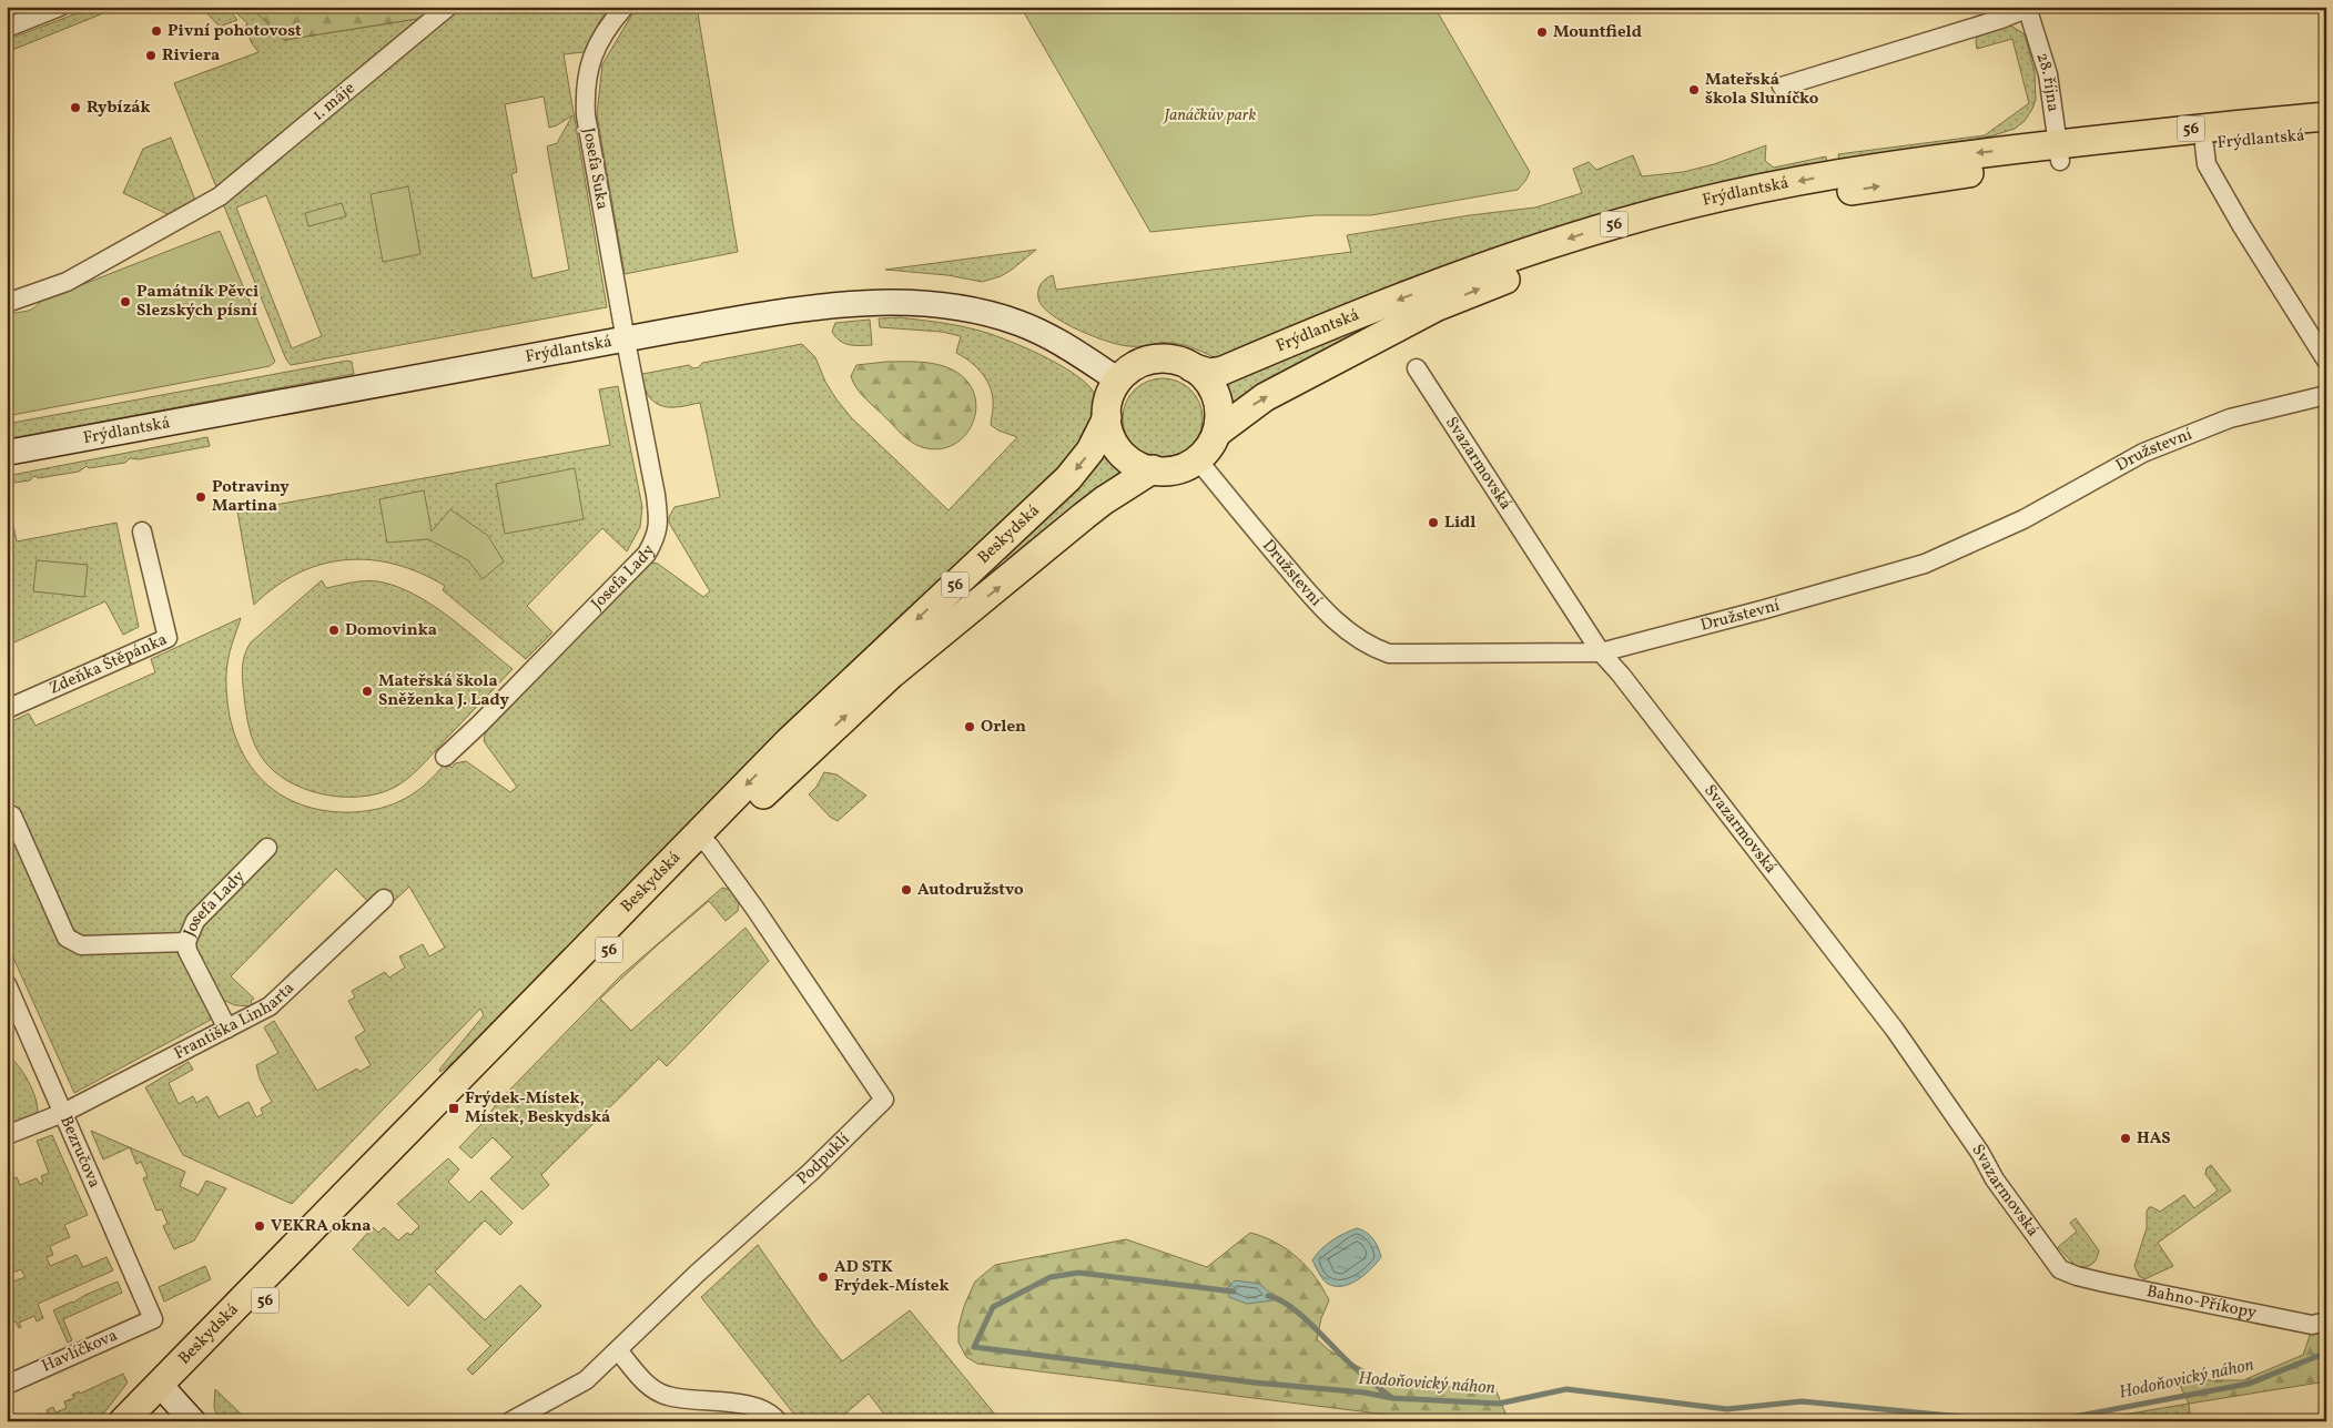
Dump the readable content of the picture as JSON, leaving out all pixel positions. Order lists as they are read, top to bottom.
{
  "streets": {
    "main road": ["56", "Frýdlantská", "Beskydská"],
    "street": [
      "28. října",
      "1. máje",
      "Josefa Suka",
      "Družstevní",
      "Svazarmovská",
      "Josefa Lady",
      "Zdeňka Štěpánka",
      "Františka Linharta",
      "Bezručova",
      "Podpuklí",
      "Bahno-Příkopy",
      "Havlíčkova"
    ]
  },
  "crossings": [
    ["28. října", "Frýdlantská"],
    ["56", "Frýdlantská"],
    ["56", "Družstevní"],
    ["56", "Beskydská"],
    ["Frýdlantská", "Josefa Suka"],
    ["Frýdlantská", "Družstevní"],
    ["Frýdlantská", "Beskydská"],
    ["Frýdlantská", "Josefa Lady"],
    ["Josefa Suka", "Josefa Lady"],
    ["Družstevní", "Svazarmovská"],
    ["Družstevní", "Beskydská"],
    ["Svazarmovská", "Bahno-Příkopy"],
    ["Beskydská", "Podpuklí"],
    ["Josefa Lady", "Františka Linharta"],
    ["Františka Linharta", "Bezručova"],
    ["Bezručova", "Havlíčkova"]
  ],
  "water": ["Hodoňovický náhon"],
  "parks": ["Janáčkův park"],
  "places": {
    "other": [
      "Pivní pohotovost",
      "Mountfield",
      "Riviera",
      "Mateřská škola Sluníčko",
      "Rybízák",
      "Památník Pěvci Slezských písní",
      "Potraviny Martina",
      "Lidl",
      "Domovinka",
      "Mateřská škola Sněženka J. Lady",
      "Orlen",
      "Autodružstvo",
      "HAS",
      "VEKRA okna",
      "AD STK Frýdek-Místek"
    ],
    "transit": ["Frýdek-Místek, Místek, Beskydská"]
  }
}
